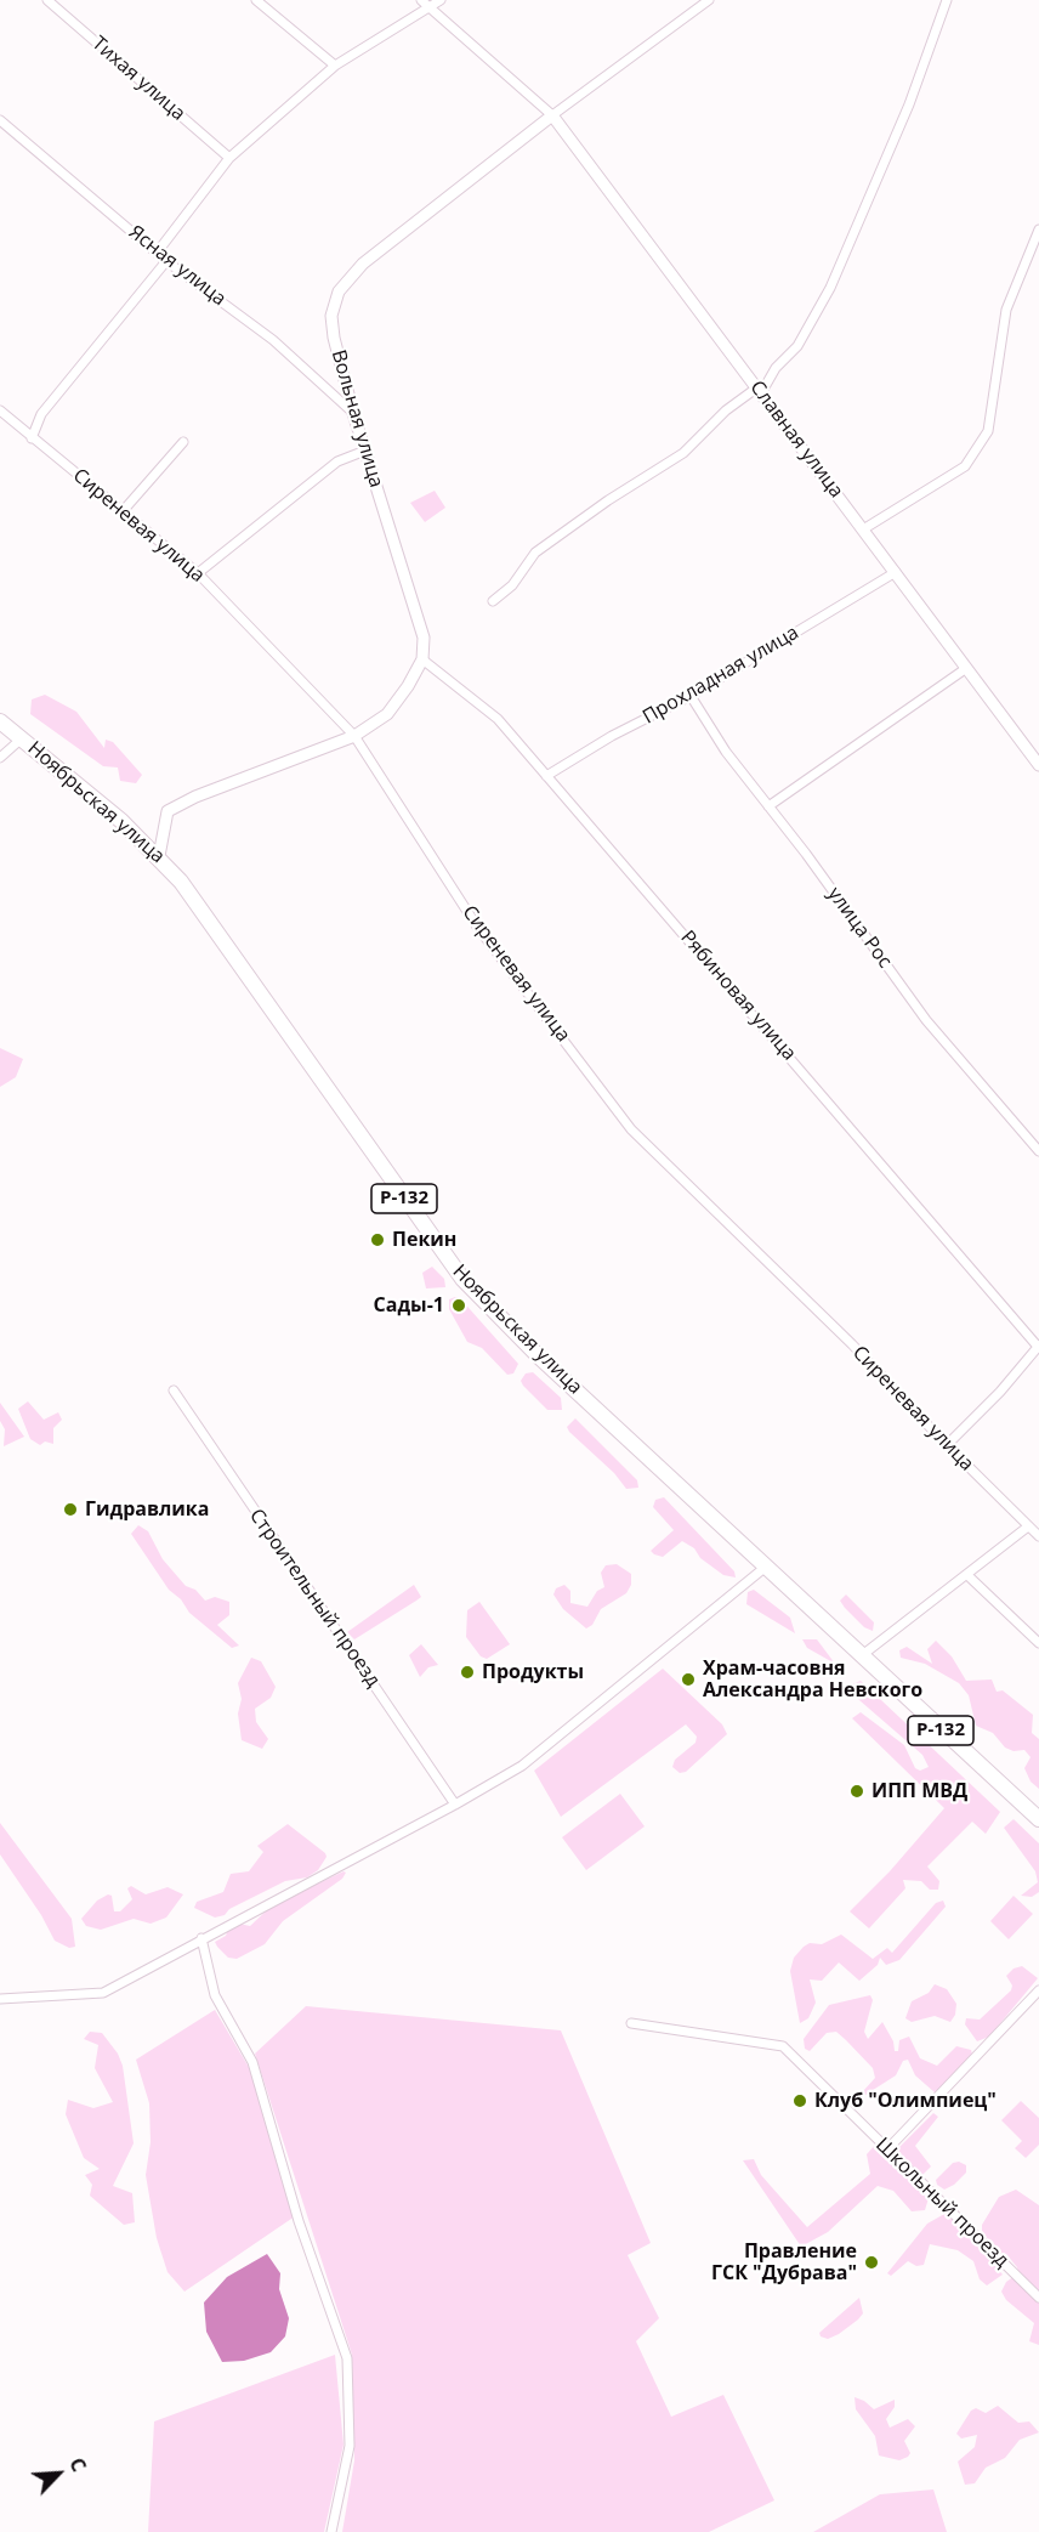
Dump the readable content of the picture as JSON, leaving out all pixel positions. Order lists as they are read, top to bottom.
{
  "streets": {
    "highway": ["Ноябрьская улица", "Р-132"],
    "street": [
      "Тихая улица",
      "Ясная улица",
      "Вольная улица",
      "Славная улица",
      "Сиреневая улица",
      "Прохладная улица",
      "улица Рос",
      "Рябиновая улица",
      "Строительный проезд",
      "Школьный проезд"
    ]
  },
  "crossings": [
    ["Ясная улица", "Вольная улица"],
    ["Вольная улица", "Славная улица"],
    ["Вольная улица", "Рябиновая улица"],
    ["Славная улица", "Прохладная улица"],
    ["Прохладная улица", "улица Рос"],
    ["Прохладная улица", "Рябиновая улица"]
  ],
  "places": [
    "Пекин",
    "Сады-1",
    "Гидравлика",
    "Продукты",
    "Храм-часовня Александра Невского",
    "ИПП МВД",
    "Клуб \"Олимпиец\"",
    "Правление ГСК \"Дубрава\""
  ],
  "north": "top right"
}
